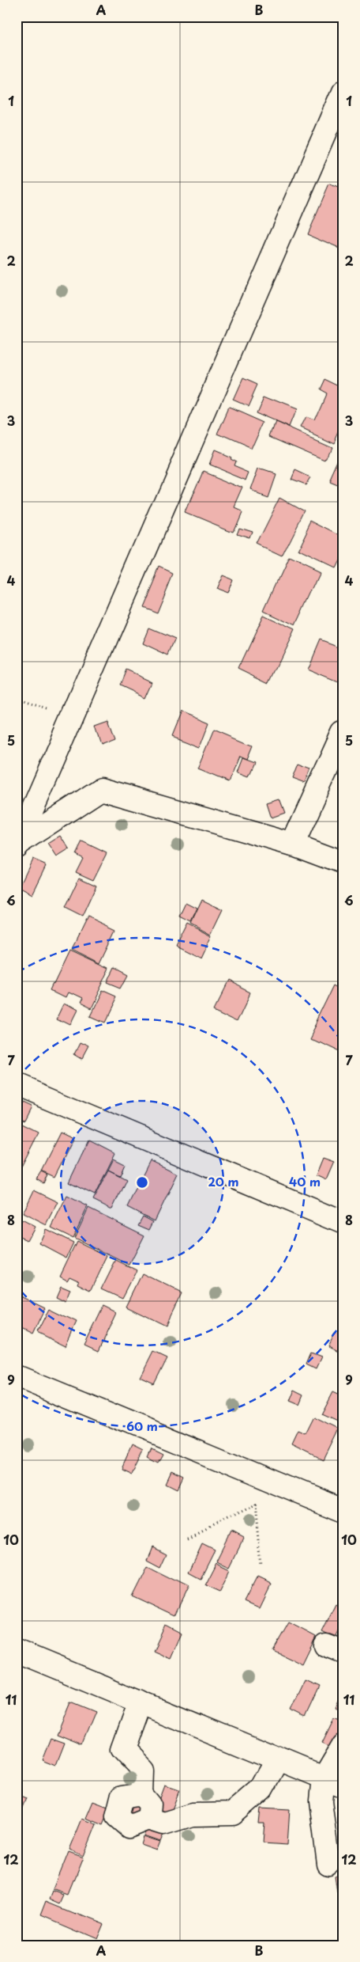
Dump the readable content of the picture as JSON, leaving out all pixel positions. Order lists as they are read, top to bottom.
{
  "grid": {
    "columns": ["A", "B"],
    "rows": [
      "1",
      "2",
      "3",
      "4",
      "5",
      "6",
      "7",
      "8",
      "9",
      "10",
      "11",
      "12"
    ]
  },
  "rings": ["20 m", "40 m", "60 m"]
}
